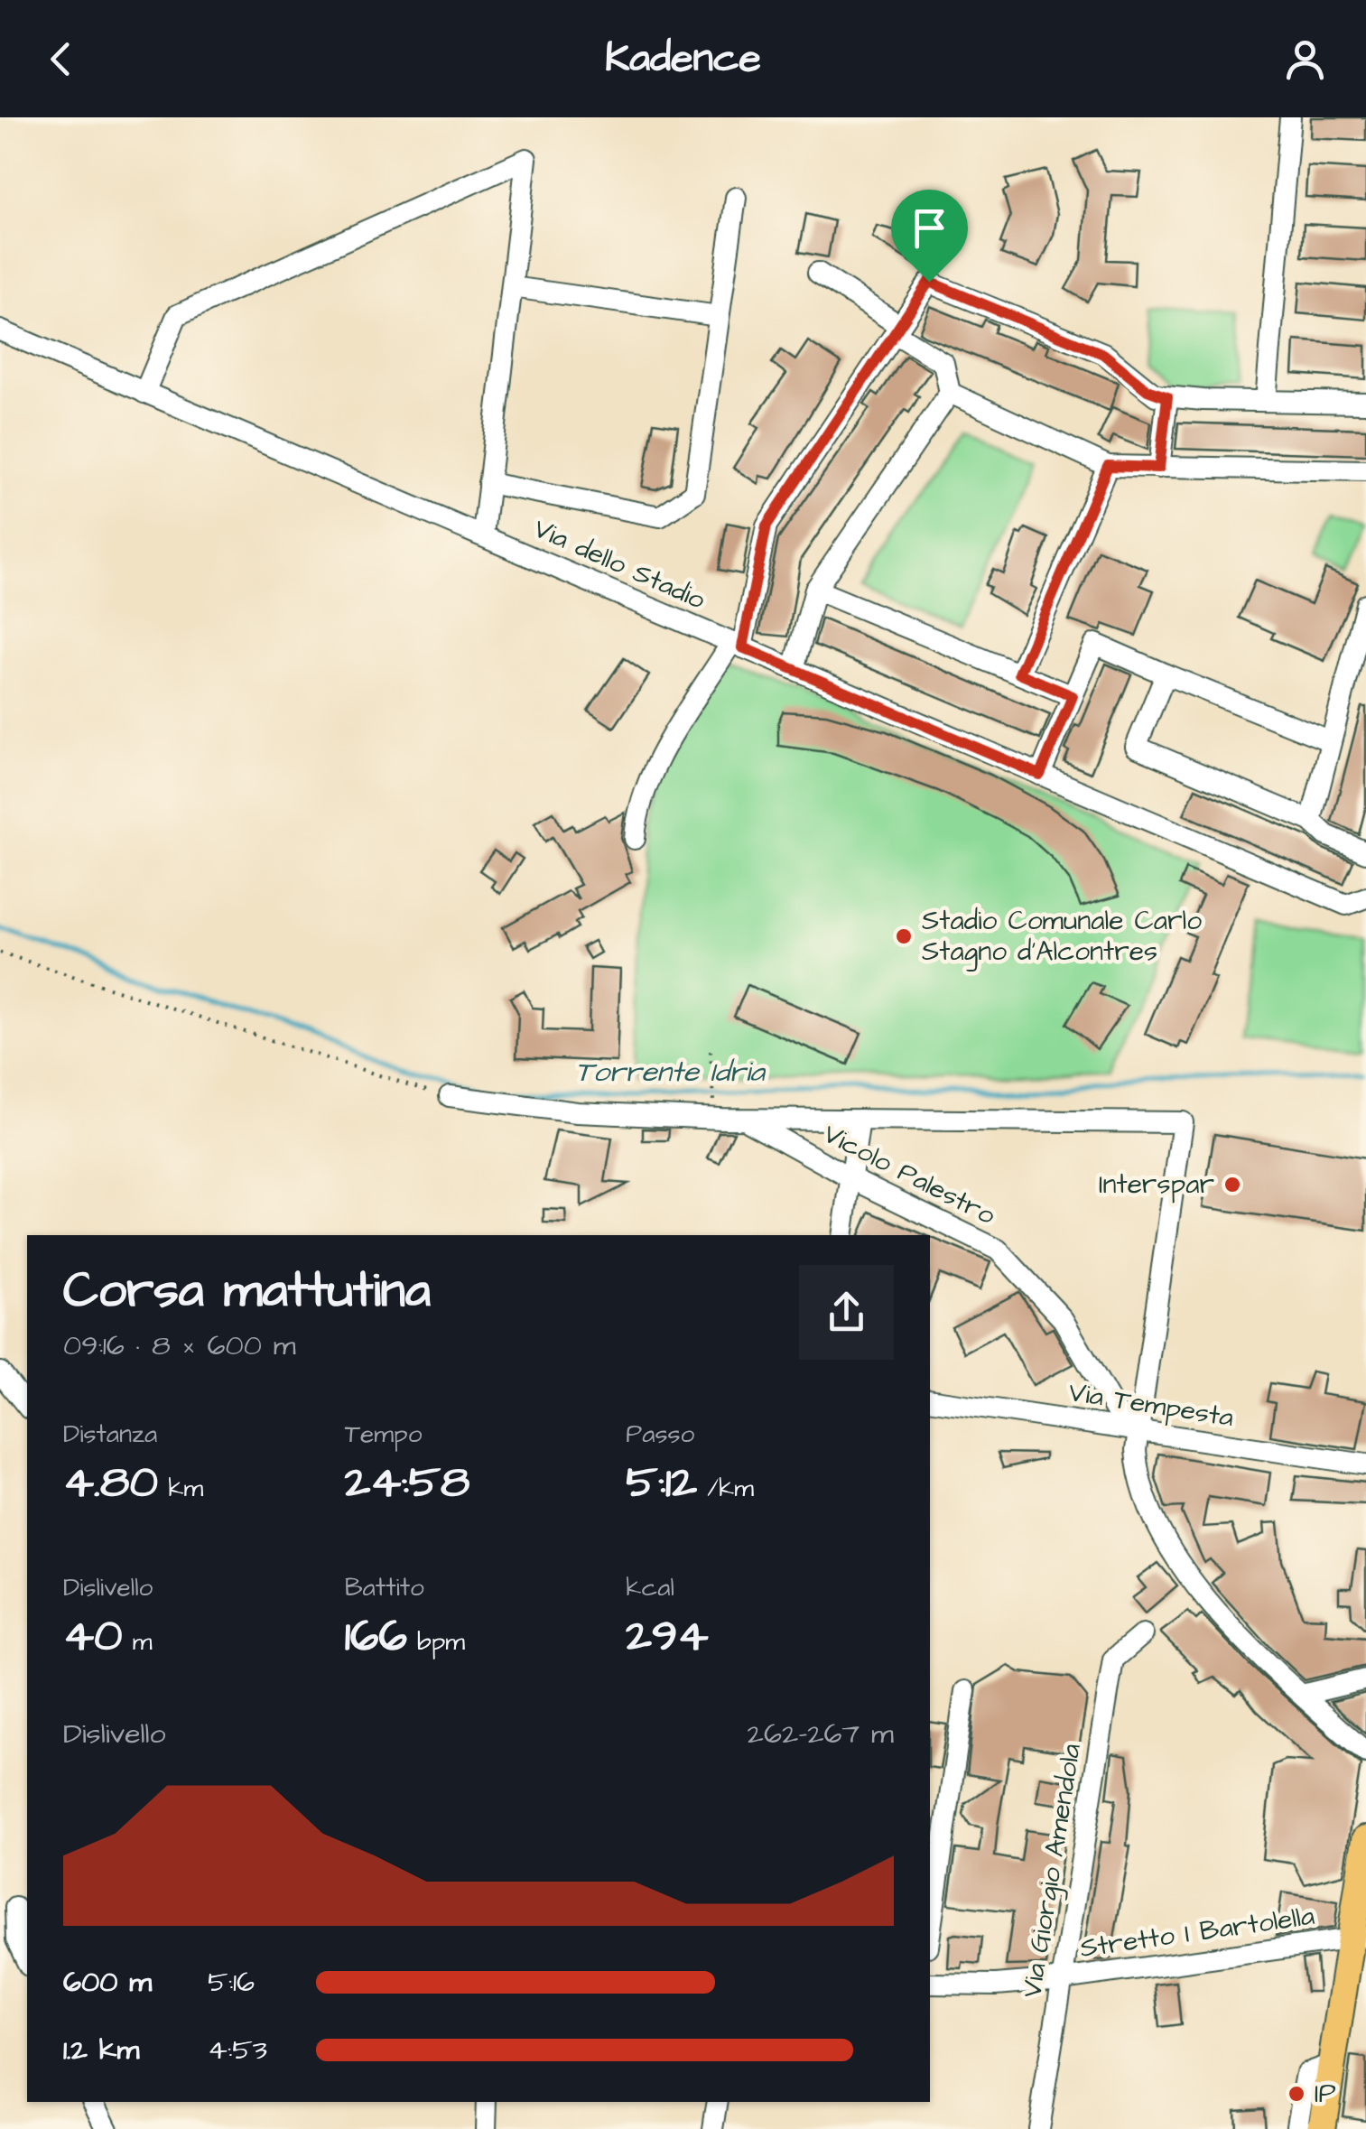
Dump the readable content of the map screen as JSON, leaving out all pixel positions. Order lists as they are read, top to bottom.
{
  "streets": {
    "street": [
      "Via dello Stadio",
      "Vicolo Palestro",
      "Via Tempesta",
      "Via Giorgio Amendola",
      "Stretto I Bartolella"
    ]
  },
  "crossings": [
    ["Vicolo Palestro", "Via Tempesta"],
    ["Via Giorgio Amendola", "Stretto I Bartolella"]
  ],
  "water": ["Torrente Idria"],
  "places": ["Stadio Comunale Carlo Stagno d'Alcontres", "Interspar", "IP"],
  "page": {
    "header": "Kadence",
    "heading": ["Corsa mattutina", "09:16 · 8 × 600 m"],
    "stats": [
      ["Distanza", "4.80 km"],
      ["Tempo", "24:58"],
      ["Passo", "5:12 /km"],
      ["Dislivello", "40 m"],
      ["Battito", "166 bpm"],
      ["kcal", "294"]
    ],
    "chart": ["Dislivello", "262–267 m"],
    "list": [
      {
        "name": "600 m",
        "note": "5:16"
      },
      {
        "name": "1.2 km",
        "note": "4:53"
      }
    ]
  }
}
